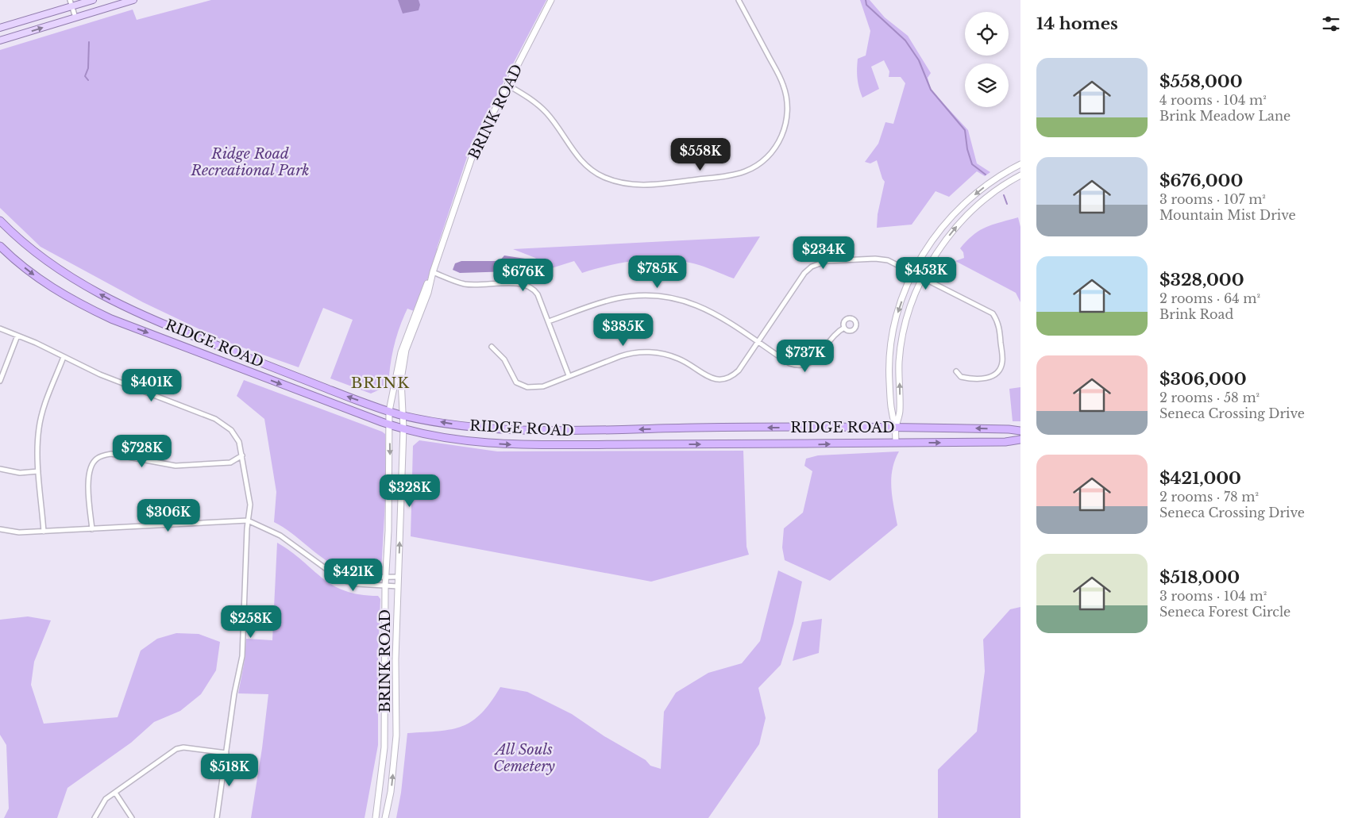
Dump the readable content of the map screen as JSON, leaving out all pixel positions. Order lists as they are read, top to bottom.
{
  "streets": {
    "highway": ["RIDGE ROAD"],
    "main road": ["BRINK ROAD"]
  },
  "crossings": [
    ["BRINK ROAD", "RIDGE ROAD"]
  ],
  "districts": ["BRINK"],
  "parks": ["Ridge Road Recreational Park", "All Souls Cemetery"],
  "page": {
    "heading": "14 homes",
    "list": [
      {
        "name": "$558,000",
        "note": "4 rooms · 104 m² · Brink Meadow Lane"
      },
      {
        "name": "$676,000",
        "note": "3 rooms · 107 m² · Mountain Mist Drive"
      },
      {
        "name": "$328,000",
        "note": "2 rooms · 64 m² · Brink Road"
      },
      {
        "name": "$306,000",
        "note": "2 rooms · 58 m² · Seneca Crossing Drive"
      },
      {
        "name": "$421,000",
        "note": "2 rooms · 78 m² · Seneca Crossing Drive"
      },
      {
        "name": "$518,000",
        "note": "3 rooms · 104 m² · Seneca Forest Circle"
      }
    ],
    "price": [
      "$558K",
      "$234K",
      "$785K",
      "$453K",
      "$676K",
      "$385K",
      "$737K",
      "$401K",
      "$728K",
      "$328K",
      "$306K",
      "$421K",
      "$258K",
      "$518K"
    ]
  }
}
